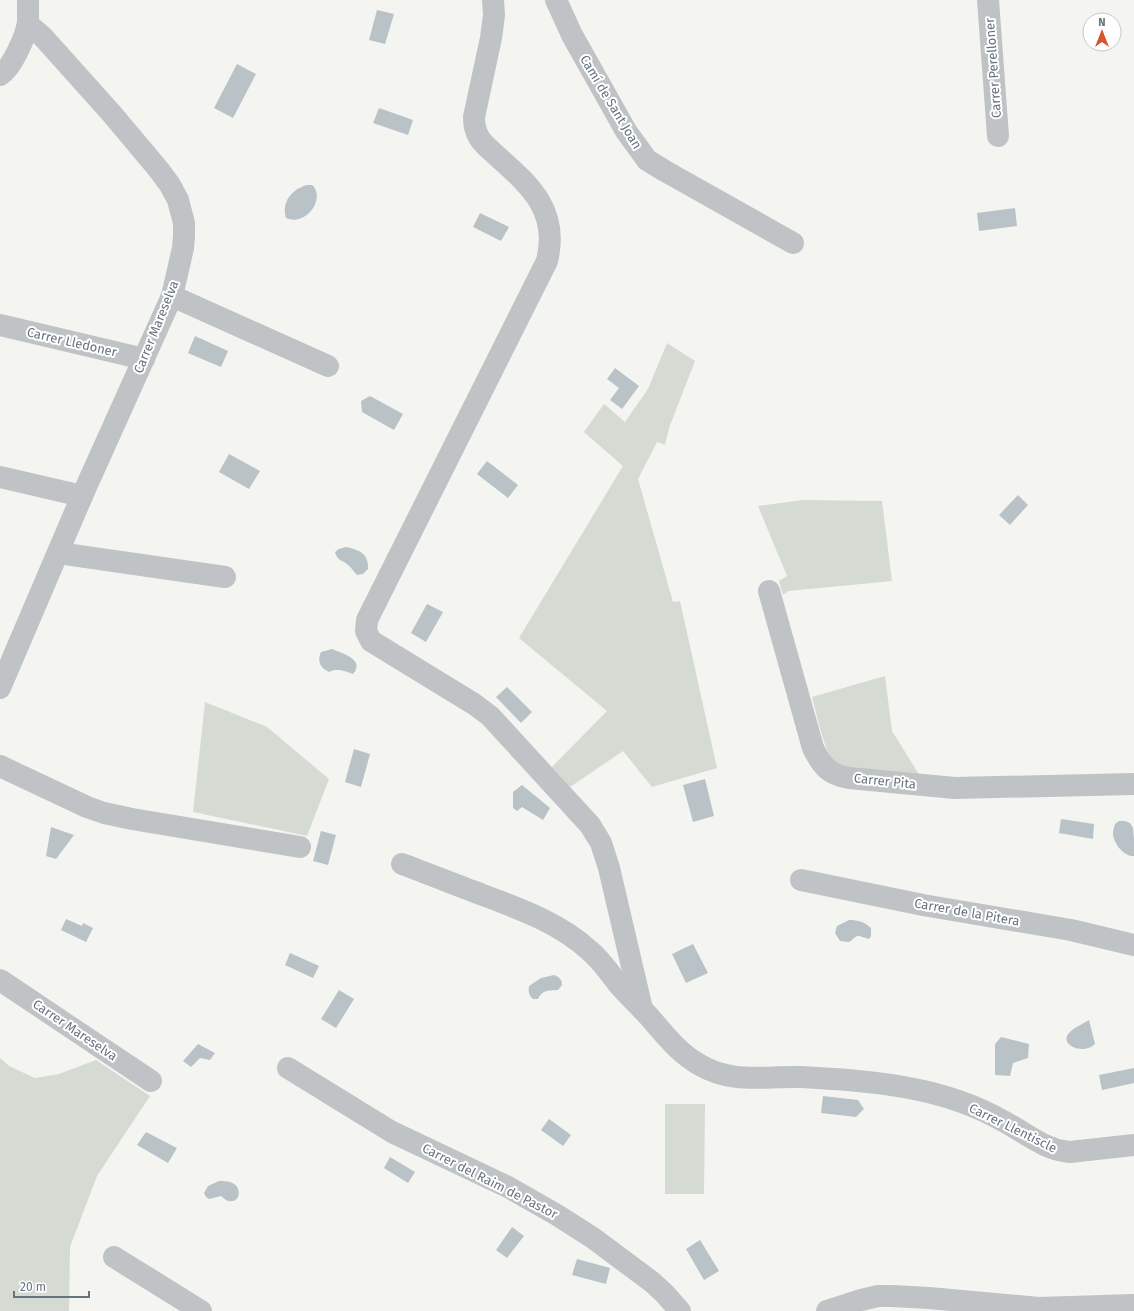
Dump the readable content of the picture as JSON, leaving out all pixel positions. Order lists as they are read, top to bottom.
{
  "streets": {
    "street": [
      "Carrer Perelloner",
      "Camí de Sant Joan",
      "Carrer Mareselva",
      "Carrer Lledoner",
      "Carrer Pita",
      "Carrer de la Pitera",
      "Carrer Llentiscle",
      "Carrer del Raim de Pastor"
    ]
  },
  "crossings": [
    ["Carrer Mareselva", "Carrer Lledoner"]
  ],
  "scale_bar": "20 m",
  "north": "top"
}
